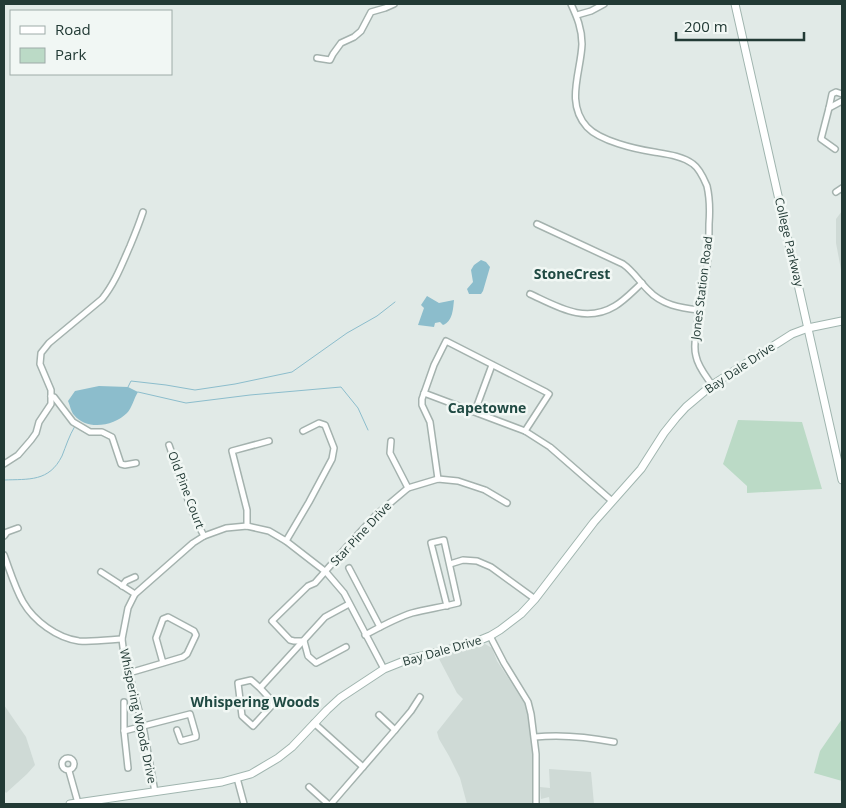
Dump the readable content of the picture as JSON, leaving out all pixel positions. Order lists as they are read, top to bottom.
{
  "streets": {
    "street": [
      "College Parkway",
      "Jones Station Road",
      "Bay Dale Drive",
      "Old Pine Court",
      "Star Pine Drive",
      "Whispering Woods Drive"
    ]
  },
  "crossings": [
    ["College Parkway", "Bay Dale Drive"],
    ["Jones Station Road", "Bay Dale Drive"],
    ["Bay Dale Drive", "Whispering Woods Drive"],
    ["Old Pine Court", "Whispering Woods Drive"],
    ["Star Pine Drive", "Whispering Woods Drive"]
  ],
  "districts": ["StoneCrest", "Capetowne", "Whispering Woods"],
  "legend": ["Road", "Park"],
  "scale_bar": "200 m"
}
